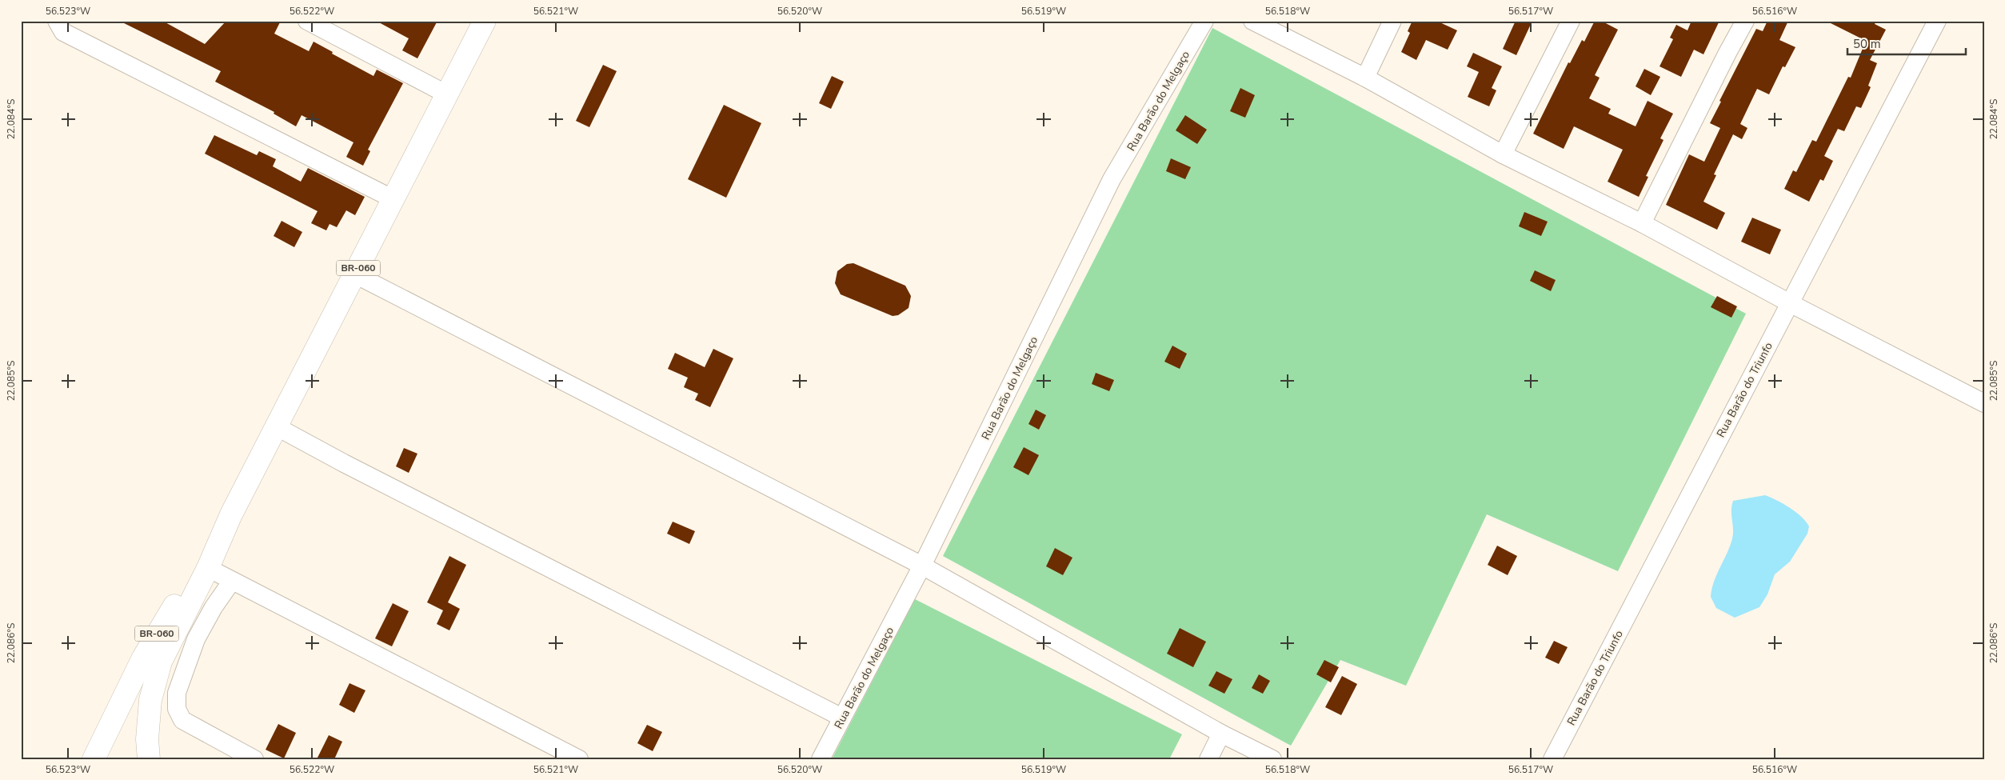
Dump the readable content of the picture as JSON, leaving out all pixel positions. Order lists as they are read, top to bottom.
{
  "streets": {
    "main road": ["BR-060"],
    "street": ["Rua Barão do Melgaço", "Rua Barão do Triunfo"]
  },
  "scale_bar": "50 m",
  "coordinates": [
    "56.523°W",
    "56.522°W",
    "56.521°W",
    "56.520°W",
    "56.519°W",
    "56.518°W",
    "56.517°W",
    "56.516°W",
    "22.084°S",
    "22.085°S",
    "22.086°S"
  ]
}
